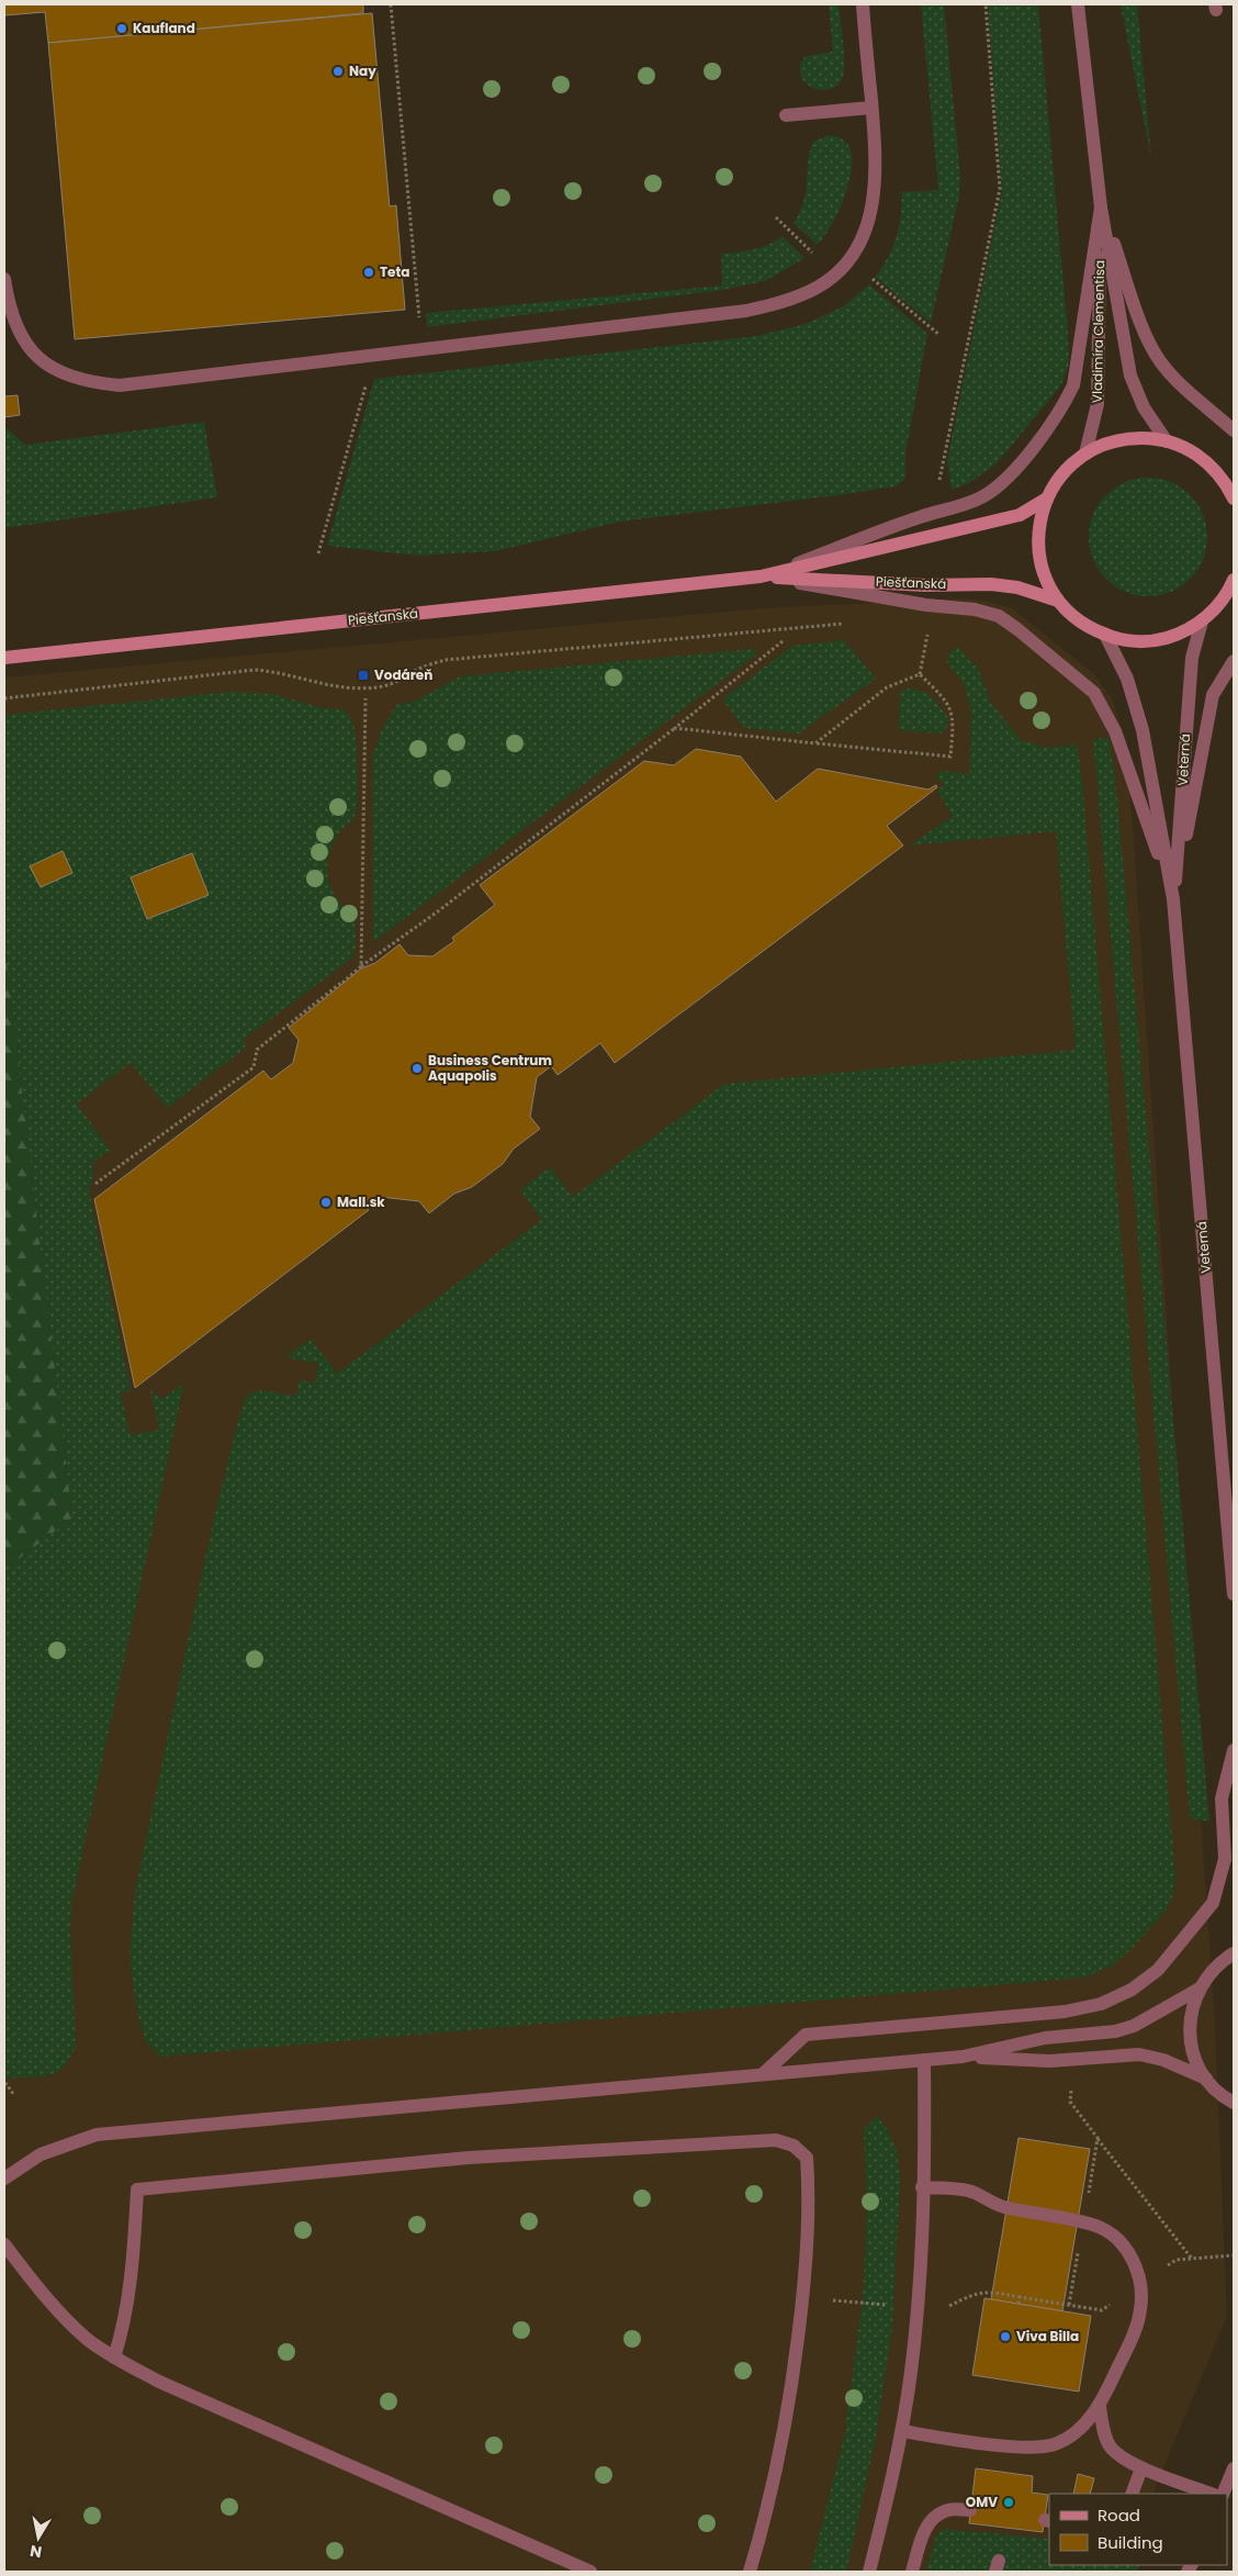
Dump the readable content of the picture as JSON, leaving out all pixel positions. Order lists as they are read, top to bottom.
{
  "streets": {
    "street": ["Vladimíra Clementisa", "Piešťanská", "Veterná"]
  },
  "places": {
    "other": [
      "Kaufland",
      "Nay",
      "Teta",
      "Business Centrum Aquapolis",
      "Mall.sk",
      "Viva Billa",
      "OMV"
    ],
    "transit": ["Vodáreň"]
  },
  "legend": ["Road", "Building"],
  "north": "bottom"
}
